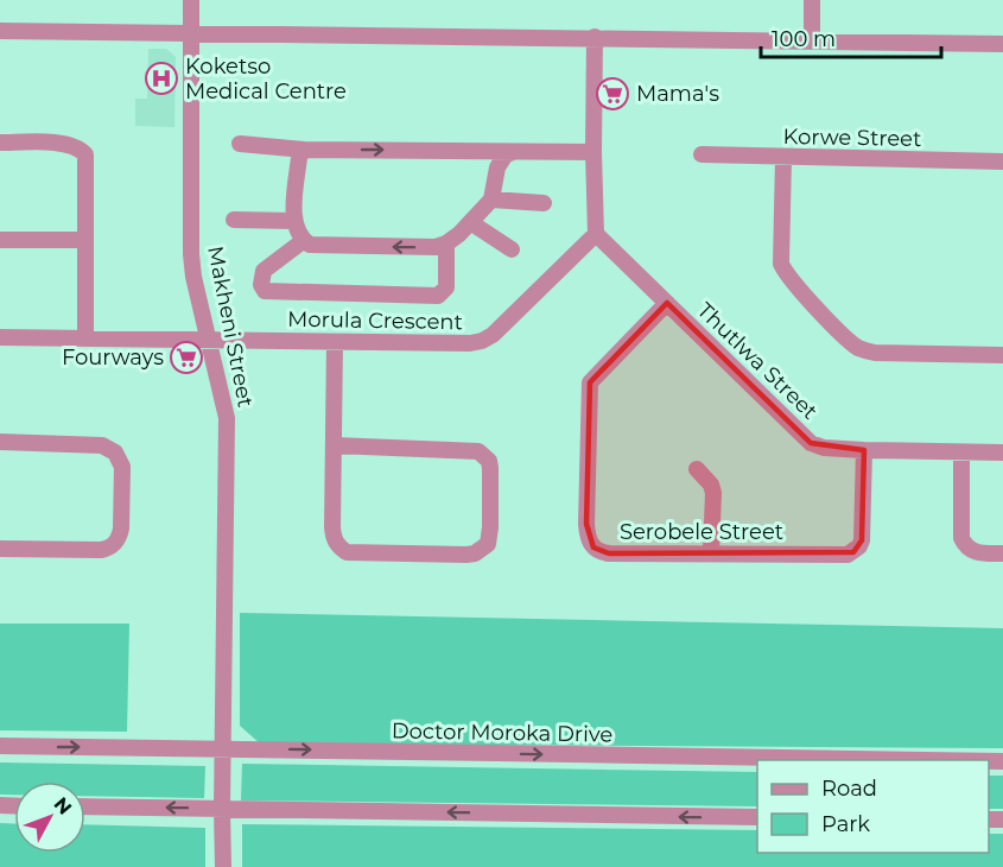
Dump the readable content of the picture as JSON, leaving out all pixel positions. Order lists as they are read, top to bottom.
{
  "streets": {
    "street": [
      "Korwe Street",
      "Morula Crescent",
      "Makheni Street",
      "Thutlwa Street",
      "Serobele Street",
      "Doctor Moroka Drive"
    ]
  },
  "crossings": [
    ["Morula Crescent", "Makheni Street"],
    ["Morula Crescent", "Thutlwa Street"],
    ["Makheni Street", "Doctor Moroka Drive"],
    ["Thutlwa Street", "Serobele Street"]
  ],
  "places": {
    "hospital": ["Koketso Medical Centre"],
    "supermarket": ["Mama's", "Fourways"]
  },
  "legend": ["Road", "Park"],
  "scale_bar": "100 m",
  "north": "top right"
}
